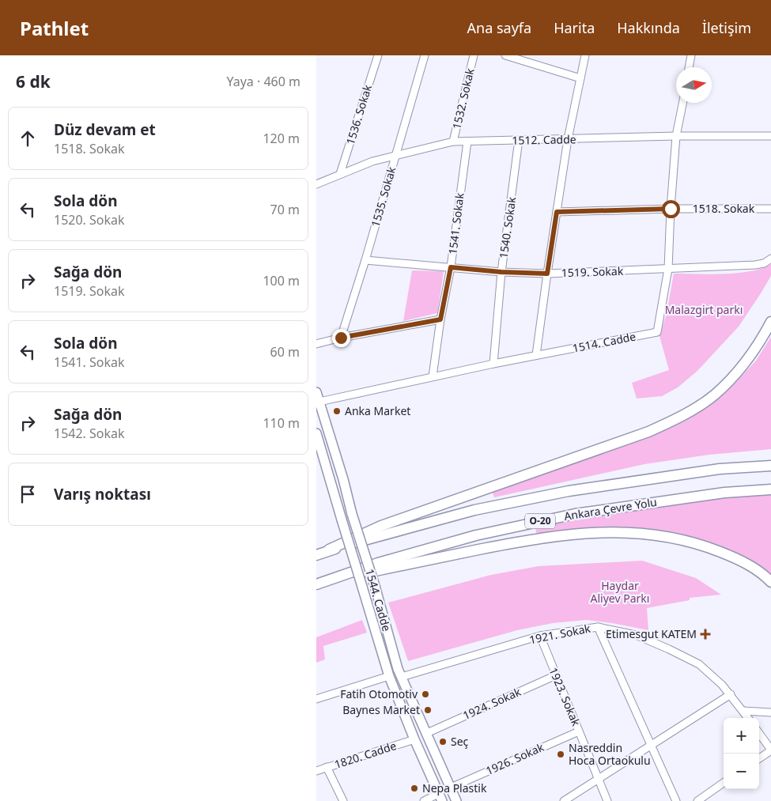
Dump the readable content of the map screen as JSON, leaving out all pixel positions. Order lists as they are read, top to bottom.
{
  "streets": {
    "highway": ["Ankara Çevre Yolu", "O-20"],
    "main road": ["1544. Cadde"],
    "street": [
      "1532. Sokak",
      "1536. Sokak",
      "1512. Cadde",
      "1535. Sokak",
      "1518. Sokak",
      "1541. Sokak",
      "1540. Sokak",
      "1519. Sokak",
      "1514. Cadde",
      "1921. Sokak",
      "1923. Sokak",
      "1924. Sokak",
      "1820. Cadde",
      "1926. Sokak"
    ]
  },
  "crossings": [
    ["1532. Sokak", "1512. Cadde"],
    ["1536. Sokak", "1512. Cadde"],
    ["1512. Cadde", "1535. Sokak"],
    ["1512. Cadde", "1541. Sokak"],
    ["1512. Cadde", "1540. Sokak"],
    ["1512. Cadde", "1514. Cadde"],
    ["1535. Sokak", "1519. Sokak"],
    ["1518. Sokak", "1514. Cadde"],
    ["1541. Sokak", "1519. Sokak"],
    ["1541. Sokak", "1514. Cadde"],
    ["1540. Sokak", "1519. Sokak"],
    ["1540. Sokak", "1514. Cadde"],
    ["1519. Sokak", "1514. Cadde"],
    ["1514. Cadde", "1544. Cadde"],
    ["1544. Cadde", "1921. Sokak"],
    ["1544. Cadde", "1924. Sokak"],
    ["1544. Cadde", "1820. Cadde"],
    ["1544. Cadde", "1926. Sokak"],
    ["1921. Sokak", "1923. Sokak"],
    ["1923. Sokak", "1924. Sokak"],
    ["1923. Sokak", "1926. Sokak"]
  ],
  "parks": ["Malazgirt parkı", "Haydar Aliyev Parkı"],
  "places": {
    "other": [
      "Anka Market",
      "Fatih Otomotiv",
      "Baynes Market",
      "Seç",
      "Nasreddin Hoca Ortaokulu",
      "Nepa Plastik"
    ],
    "health": ["Etimesgut KATEM"]
  },
  "north": "right",
  "page": {
    "header": "Pathlet",
    "nav": [
      "Ana sayfa",
      "Harita",
      "Hakkında",
      "İletişim"
    ],
    "heading": ["6 dk", "Yaya · 460 m"],
    "list": [
      ["Düz devam et", "1518. Sokak", "120 m"],
      ["Sola dön", "1520. Sokak", "70 m"],
      ["Sağa dön", "1519. Sokak", "100 m"],
      ["Sola dön", "1541. Sokak", "60 m"],
      ["Sağa dön", "1542. Sokak", "110 m"],
      "Varış noktası"
    ],
    "map_buttons": ["+", "−"]
  }
}
